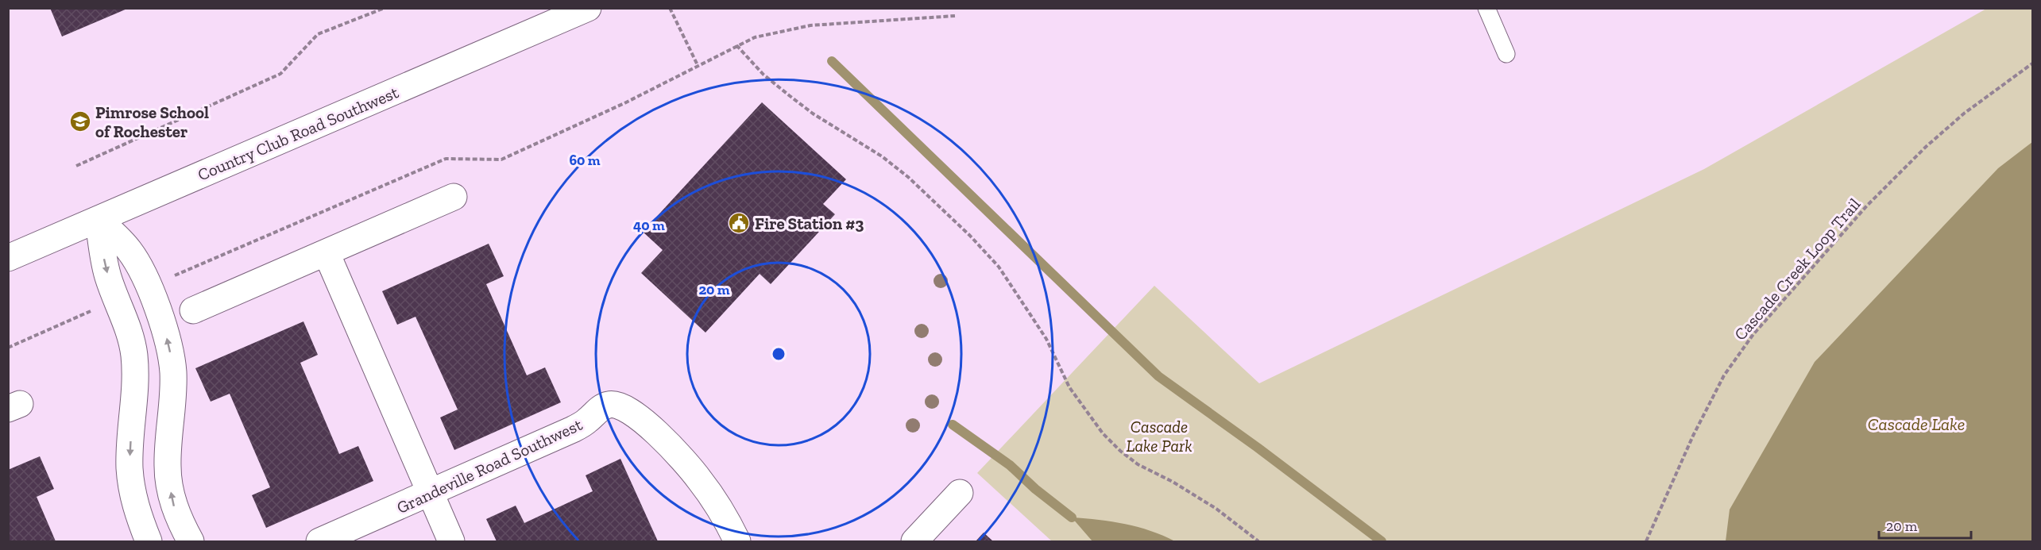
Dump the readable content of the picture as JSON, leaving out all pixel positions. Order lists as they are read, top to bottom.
{
  "streets": {
    "street": ["Country Club Road Southwest", "Grandeville Road Southwest"],
    "path": ["Cascade Creek Loop Trail"]
  },
  "water": ["Cascade Lake"],
  "parks": ["Cascade Lake Park"],
  "places": {
    "school or university": ["Pimrose School of Rochester"],
    "public building": ["Fire Station #3"]
  },
  "scale_bar": "20 m",
  "rings": ["60 m", "40 m", "20 m"]
}
